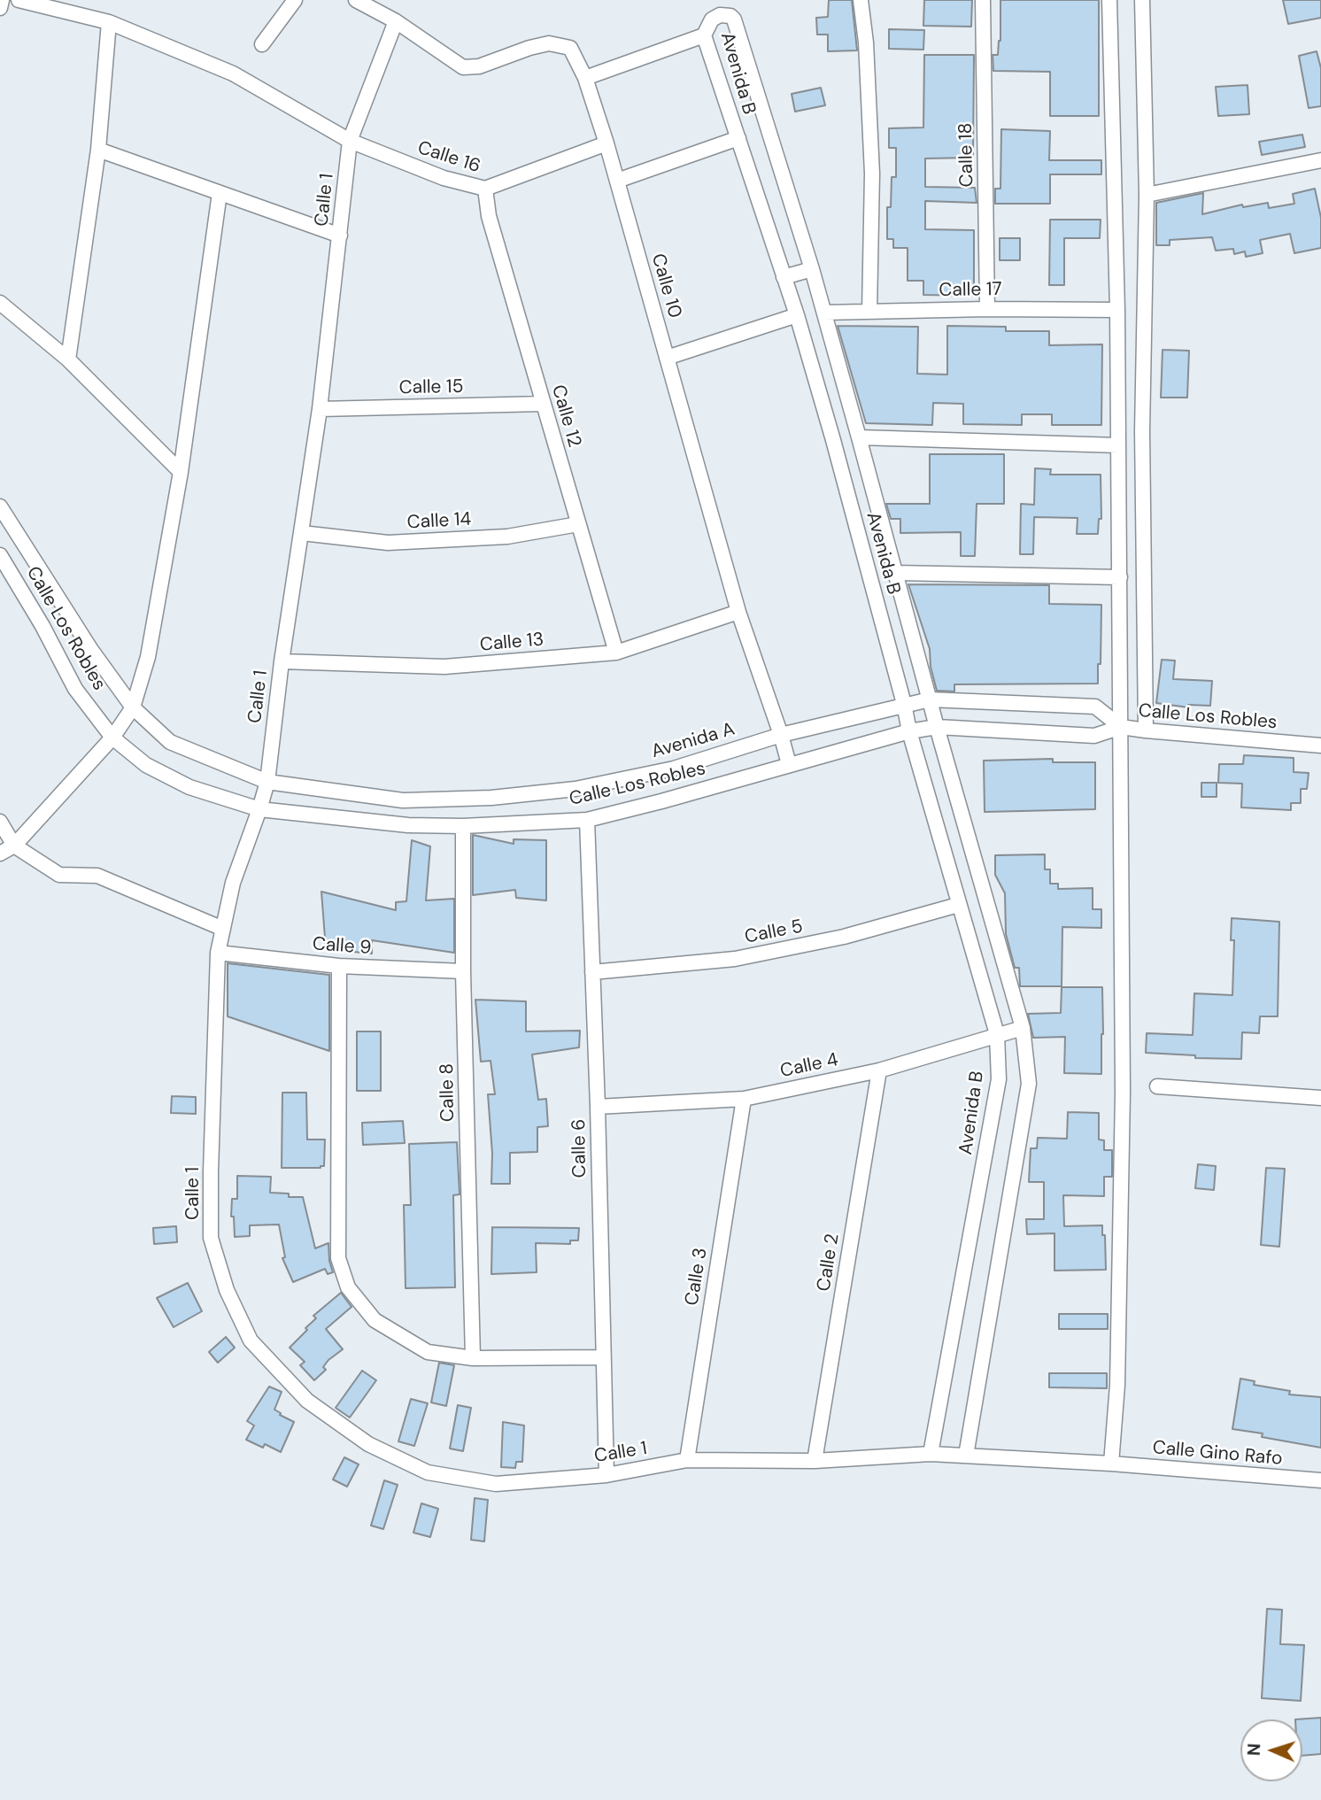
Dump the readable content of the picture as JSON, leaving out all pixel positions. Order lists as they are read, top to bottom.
{
  "streets": {
    "street": [
      "Avenida B",
      "Calle 18",
      "Calle 16",
      "Calle 1",
      "Calle 10",
      "Calle 17",
      "Calle 15",
      "Calle 12",
      "Calle 14",
      "Calle Los Robles",
      "Calle 13",
      "Avenida A",
      "Calle 5",
      "Calle 9",
      "Calle 4",
      "Calle 8",
      "Calle 6",
      "Calle 2",
      "Calle 3",
      "Calle Gino Rafo"
    ]
  },
  "crossings": [
    ["Avenida B", "Calle 1"],
    ["Avenida B", "Calle 17"],
    ["Avenida B", "Calle Los Robles"],
    ["Avenida B", "Avenida A"],
    ["Avenida B", "Calle 5"],
    ["Avenida B", "Calle 4"],
    ["Calle 18", "Calle 17"],
    ["Calle 16", "Calle 1"],
    ["Calle 16", "Calle 10"],
    ["Calle 16", "Calle 12"],
    ["Calle 1", "Calle 10"],
    ["Calle 1", "Calle 15"],
    ["Calle 1", "Calle 14"],
    ["Calle 1", "Calle Los Robles"],
    ["Calle 1", "Calle 13"],
    ["Calle 1", "Avenida A"],
    ["Calle 1", "Calle 9"],
    ["Calle 1", "Calle 6"],
    ["Calle 1", "Calle 2"],
    ["Calle 1", "Calle 3"],
    ["Calle 1", "Calle Gino Rafo"],
    ["Calle 10", "Calle Los Robles"],
    ["Calle 10", "Calle 13"],
    ["Calle 10", "Avenida A"],
    ["Calle 15", "Calle 12"],
    ["Calle 12", "Calle 14"],
    ["Calle 12", "Calle 13"],
    ["Calle Los Robles", "Avenida A"],
    ["Calle Los Robles", "Calle 8"],
    ["Calle Los Robles", "Calle 6"],
    ["Calle 5", "Calle 6"],
    ["Calle 9", "Calle 8"],
    ["Calle 4", "Calle 6"],
    ["Calle 4", "Calle 2"],
    ["Calle 4", "Calle 3"]
  ],
  "north": "left"
}
